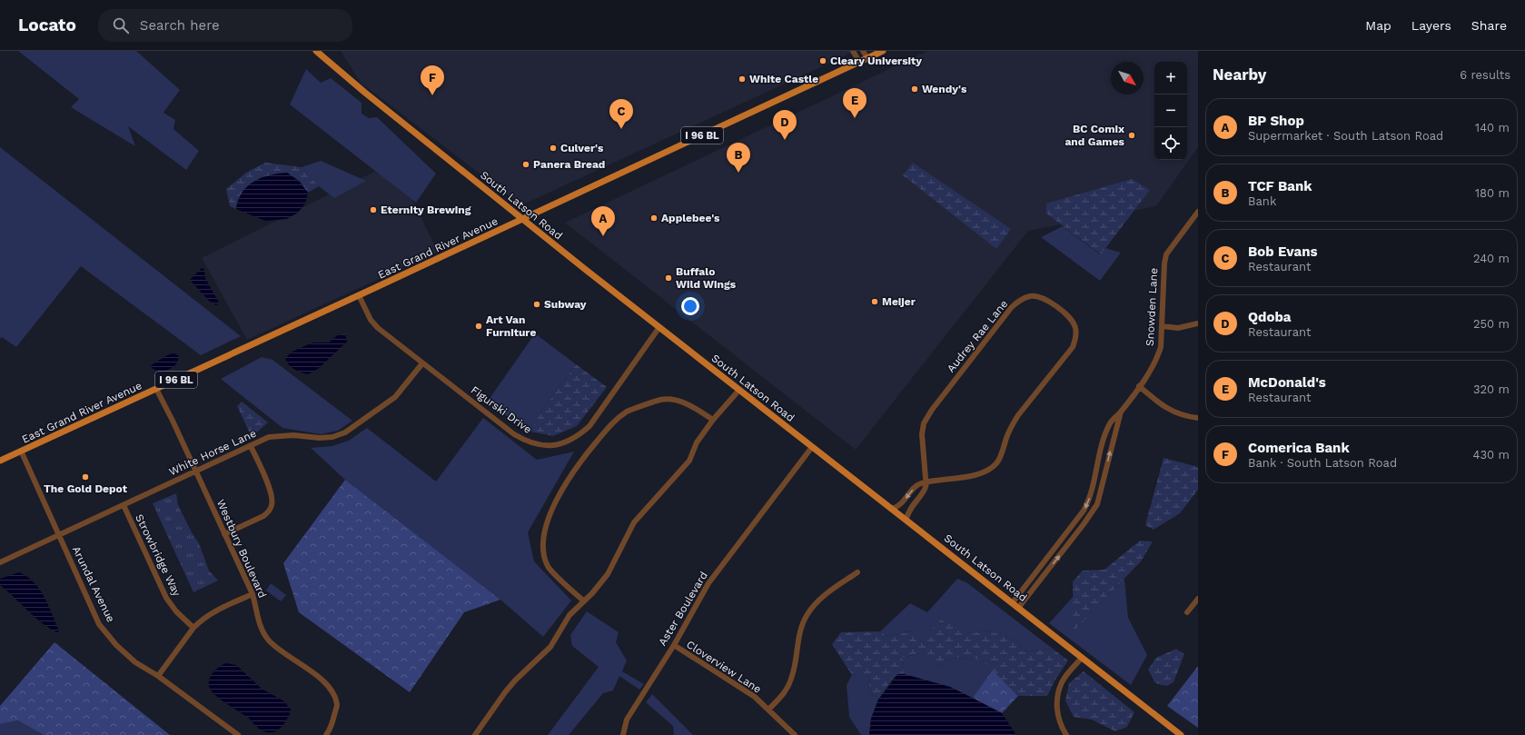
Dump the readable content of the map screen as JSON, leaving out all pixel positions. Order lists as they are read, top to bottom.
{
  "streets": {
    "main road": ["I 96 BL", "South Latson Road", "East Grand River Avenue"],
    "street": [
      "Snowden Lane",
      "Audrey Rae Lane",
      "Figurski Drive",
      "White Horse Lane",
      "Westbury Boulevard",
      "Strowbridge Way",
      "Arundal Avenue",
      "Aster Boulevard",
      "Cloverview Lane"
    ]
  },
  "crossings": [
    ["South Latson Road", "East Grand River Avenue"],
    ["South Latson Road", "Snowden Lane"],
    ["South Latson Road", "Audrey Rae Lane"],
    ["South Latson Road", "Figurski Drive"],
    ["South Latson Road", "Aster Boulevard"],
    ["East Grand River Avenue", "Figurski Drive"],
    ["East Grand River Avenue", "Westbury Boulevard"],
    ["East Grand River Avenue", "Arundal Avenue"],
    ["Figurski Drive", "White Horse Lane"],
    ["White Horse Lane", "Westbury Boulevard"],
    ["White Horse Lane", "Strowbridge Way"],
    ["White Horse Lane", "Arundal Avenue"],
    ["Aster Boulevard", "Cloverview Lane"]
  ],
  "places": [
    "Cleary University",
    "White Castle",
    "Wendy's",
    "BC Comix and Games",
    "Culver's",
    "Panera Bread",
    "Eternity Brewing",
    "Applebee's",
    "Buffalo Wild Wings",
    "Meijer",
    "Subway",
    "Art Van Furniture",
    "The Gold Depot"
  ],
  "north": "bottom right",
  "page": {
    "header": "Locato",
    "search": "Search here",
    "nav": ["Map", "Layers", "Share"],
    "heading": ["Nearby", "6 results"],
    "map_buttons": ["+", "−"],
    "pins": [
      "F",
      "E",
      "C",
      "D",
      "B",
      "A"
    ],
    "list": [
      {
        "mark": "A",
        "name": "BP Shop",
        "note": "Supermarket · South Latson Road",
        "value": "140 m"
      },
      {
        "mark": "B",
        "name": "TCF Bank",
        "note": "Bank",
        "value": "180 m"
      },
      {
        "mark": "C",
        "name": "Bob Evans",
        "note": "Restaurant",
        "value": "240 m"
      },
      {
        "mark": "D",
        "name": "Qdoba",
        "note": "Restaurant",
        "value": "250 m"
      },
      {
        "mark": "E",
        "name": "McDonald's",
        "note": "Restaurant",
        "value": "320 m"
      },
      {
        "mark": "F",
        "name": "Comerica Bank",
        "note": "Bank · South Latson Road",
        "value": "430 m"
      }
    ]
  }
}
